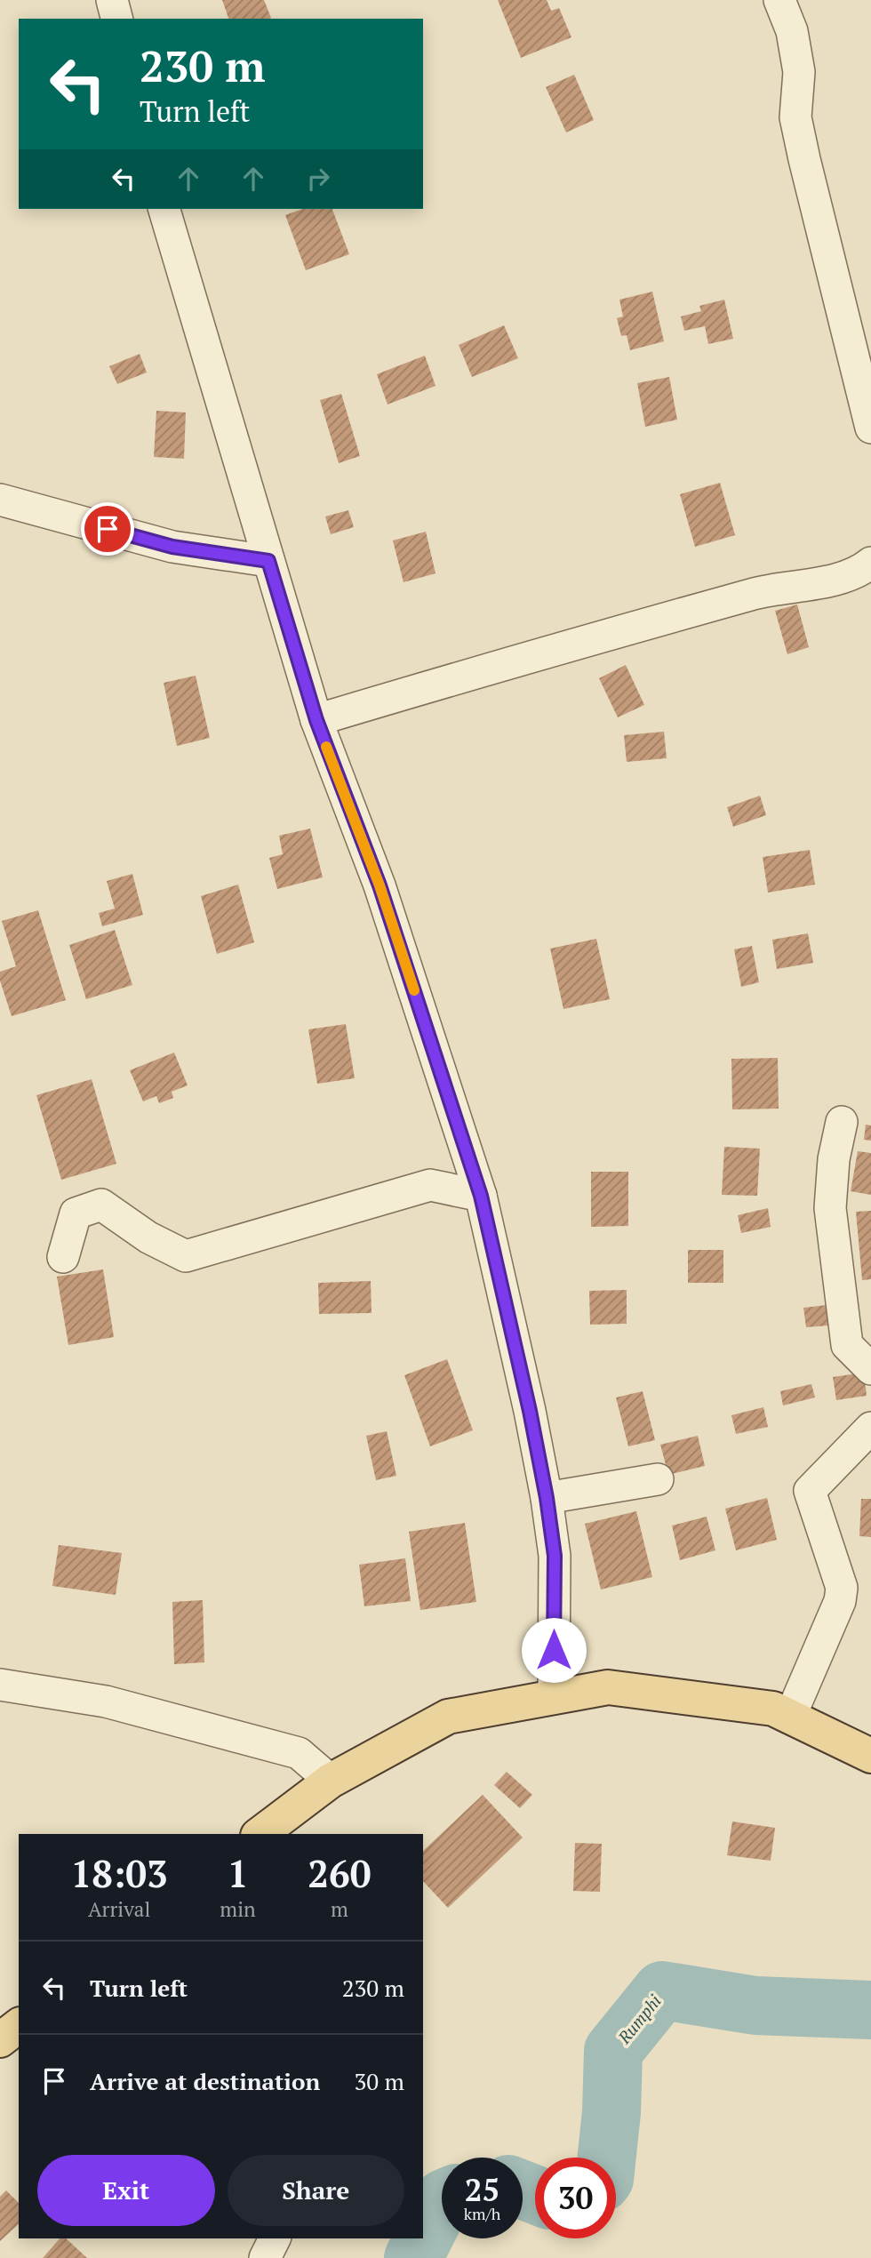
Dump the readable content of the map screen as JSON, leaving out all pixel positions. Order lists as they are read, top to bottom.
{
  "water": ["Rumphi"],
  "page": {
    "turn": ["230 m", "Turn left"],
    "eta": [
      "18:03",
      "Arrival",
      "1",
      "min",
      "260",
      "m"
    ],
    "list": [
      {
        "name": "Turn left",
        "value": "230 m"
      },
      {
        "name": "Arrive at destination",
        "value": "30 m"
      }
    ],
    "buttons": ["Exit", "Share"],
    "speed": "25 km/h",
    "limit": "30"
  }
}
